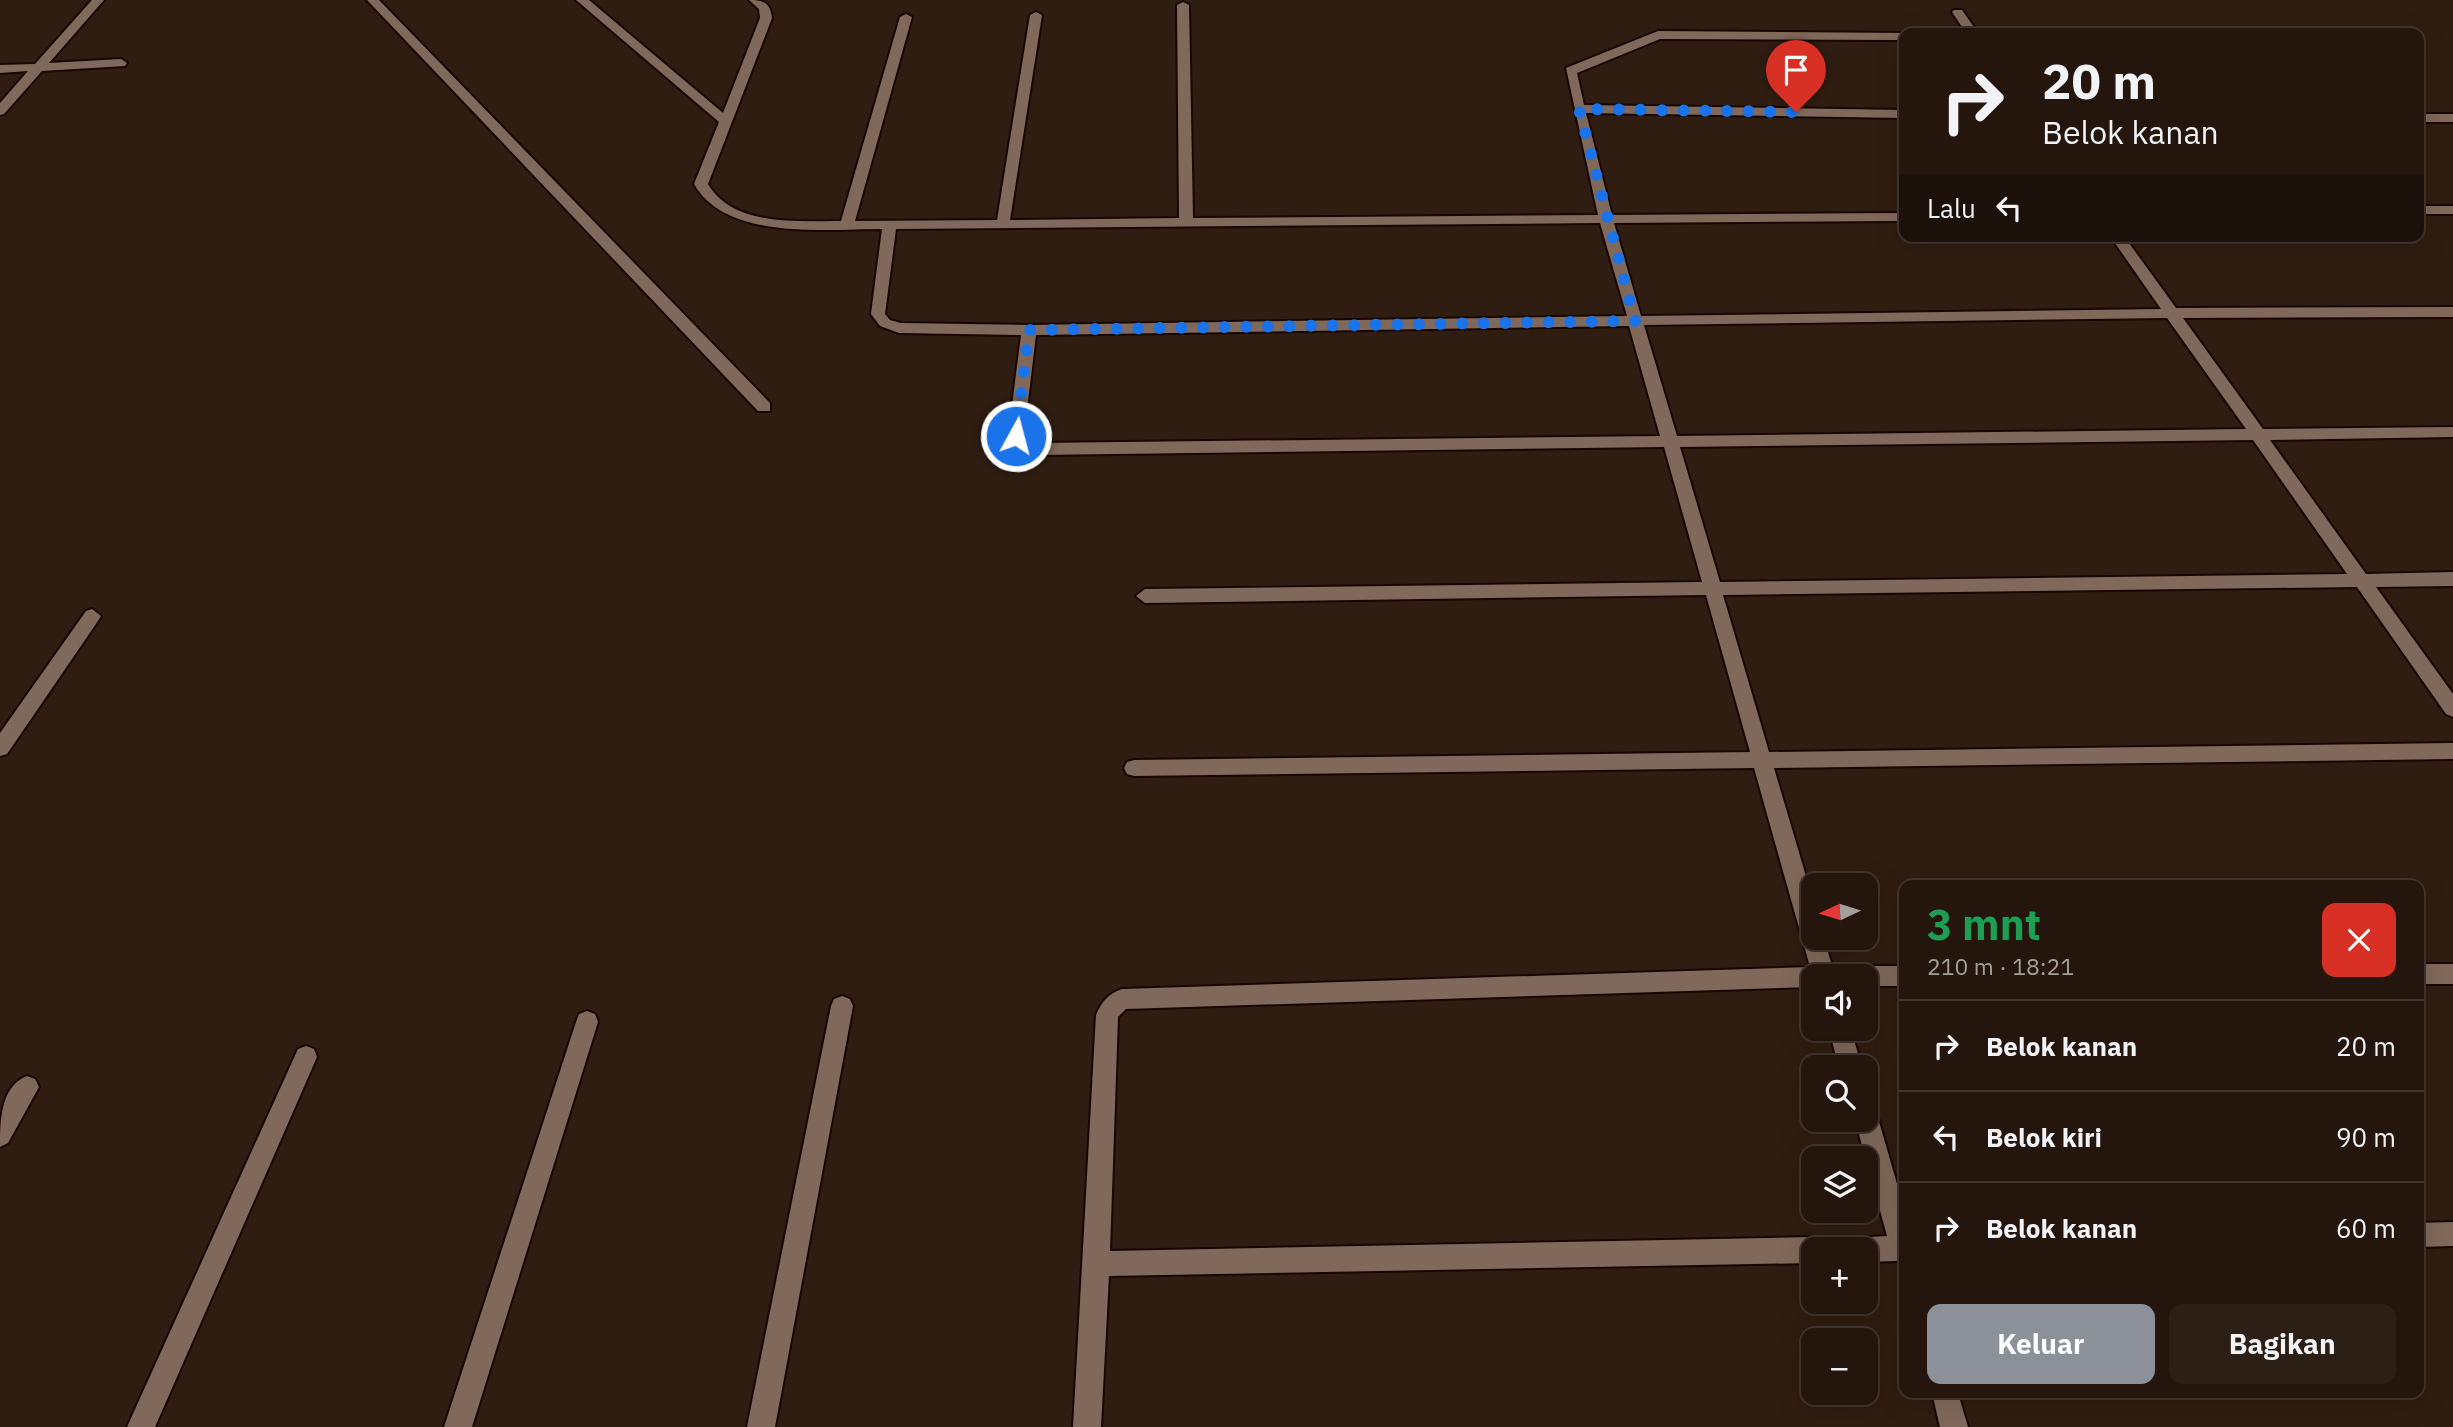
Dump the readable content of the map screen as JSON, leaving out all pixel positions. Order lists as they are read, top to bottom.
{
  "north": "left",
  "page": {
    "turn": ["20 m", "Belok kanan"],
    "then": "Lalu",
    "map_buttons": ["+", "−"],
    "heading": ["3 mnt", "210 m · 18:21"],
    "list": [
      {
        "name": "Belok kanan",
        "value": "20 m"
      },
      {
        "name": "Belok kiri",
        "value": "90 m"
      },
      {
        "name": "Belok kanan",
        "value": "60 m"
      }
    ],
    "buttons": ["Keluar", "Bagikan"]
  }
}
